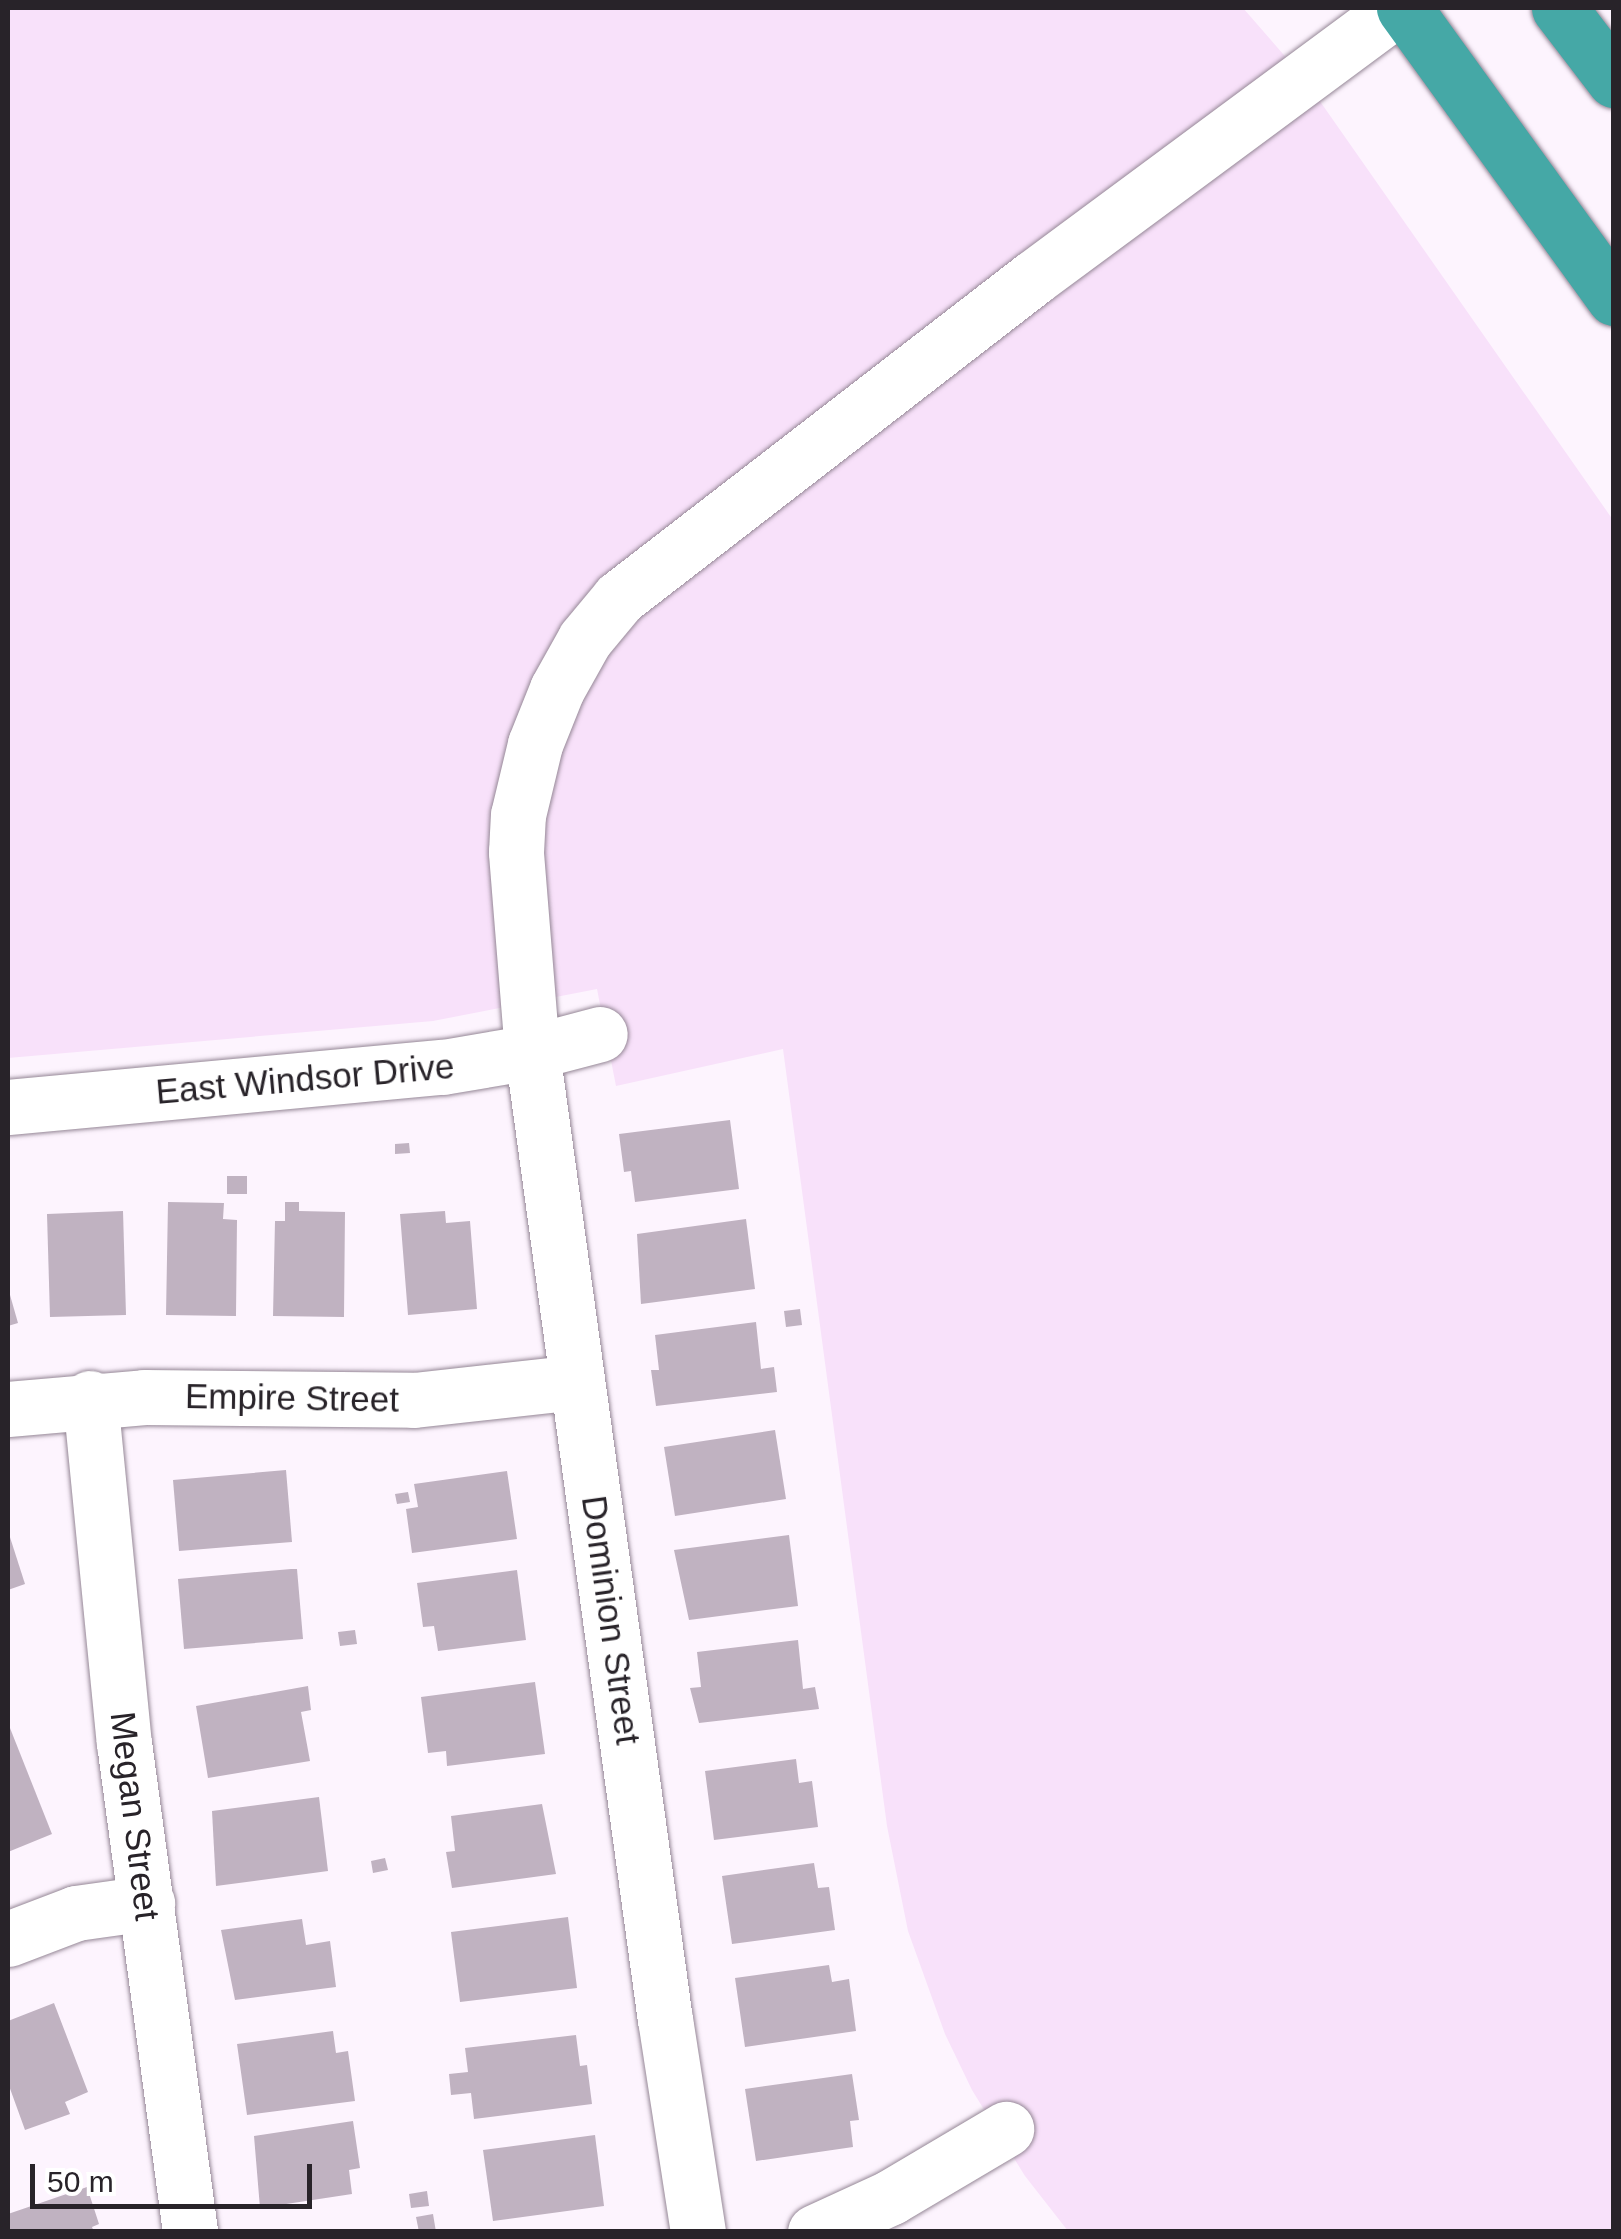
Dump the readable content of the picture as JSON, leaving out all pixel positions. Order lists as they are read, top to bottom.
{
  "streets": {
    "street": [
      "East Windsor Drive",
      "Empire Street",
      "Dominion Street",
      "Megan Street"
    ]
  },
  "crossings": [
    ["East Windsor Drive", "Dominion Street"],
    ["Empire Street", "Dominion Street"],
    ["Empire Street", "Megan Street"]
  ],
  "scale_bar": "50 m"
}
